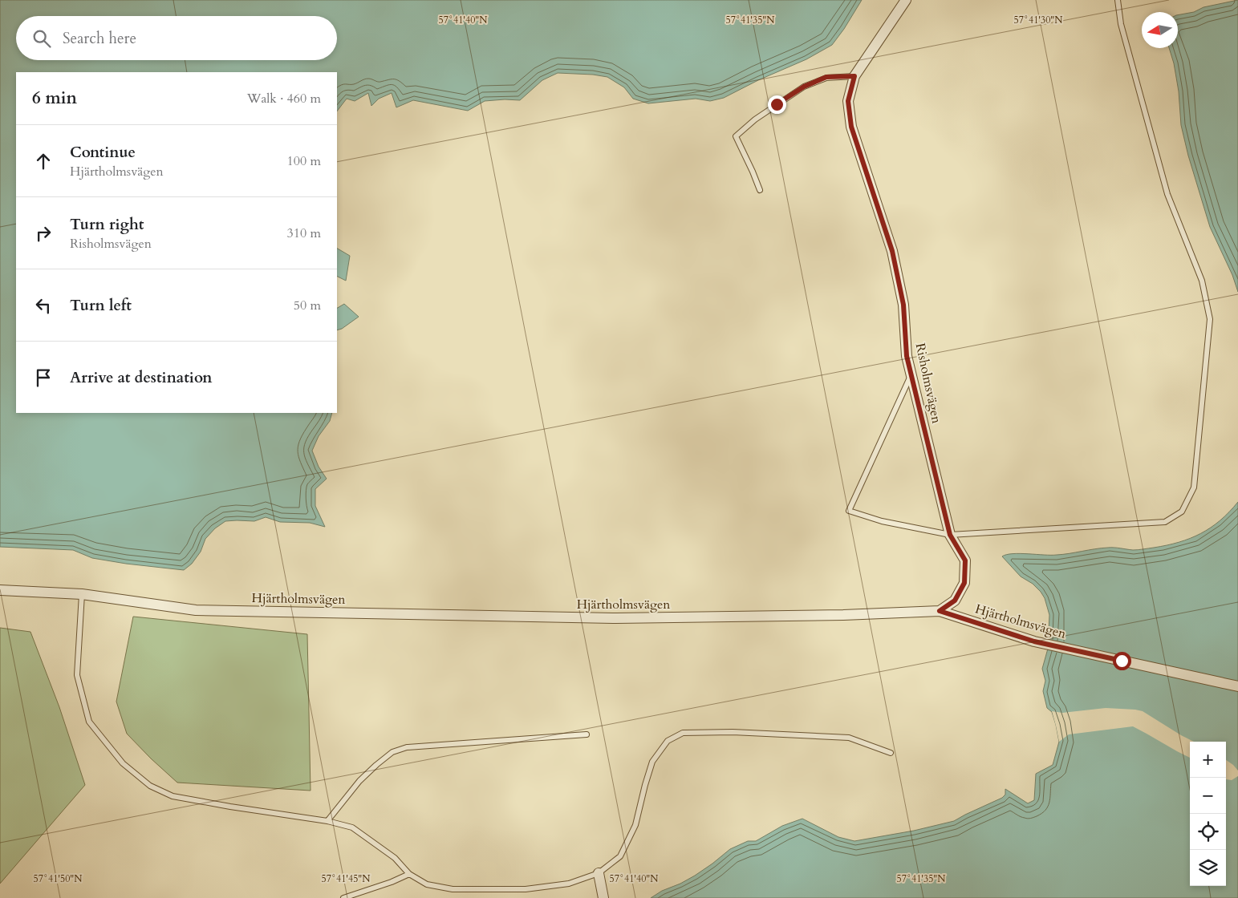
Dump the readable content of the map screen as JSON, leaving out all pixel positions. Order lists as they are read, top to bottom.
{
  "streets": {
    "street": ["Risholmsvägen", "Hjärtholmsvägen"]
  },
  "crossings": [
    ["Risholmsvägen", "Hjärtholmsvägen"]
  ],
  "north": "left",
  "page": {
    "search": "Search here",
    "heading": ["6 min", "Walk · 460 m"],
    "list": [
      ["Continue", "Hjärtholmsvägen", "100 m"],
      ["Turn right", "Risholmsvägen", "310 m"],
      ["Turn left", "50 m"],
      "Arrive at destination"
    ],
    "map_buttons": ["+", "−"]
  },
  "coordinates": [
    "57°41'40\"N",
    "57°41'35\"N",
    "57°41'30\"N",
    "57°41'50\"N",
    "57°41'45\"N"
  ]
}
